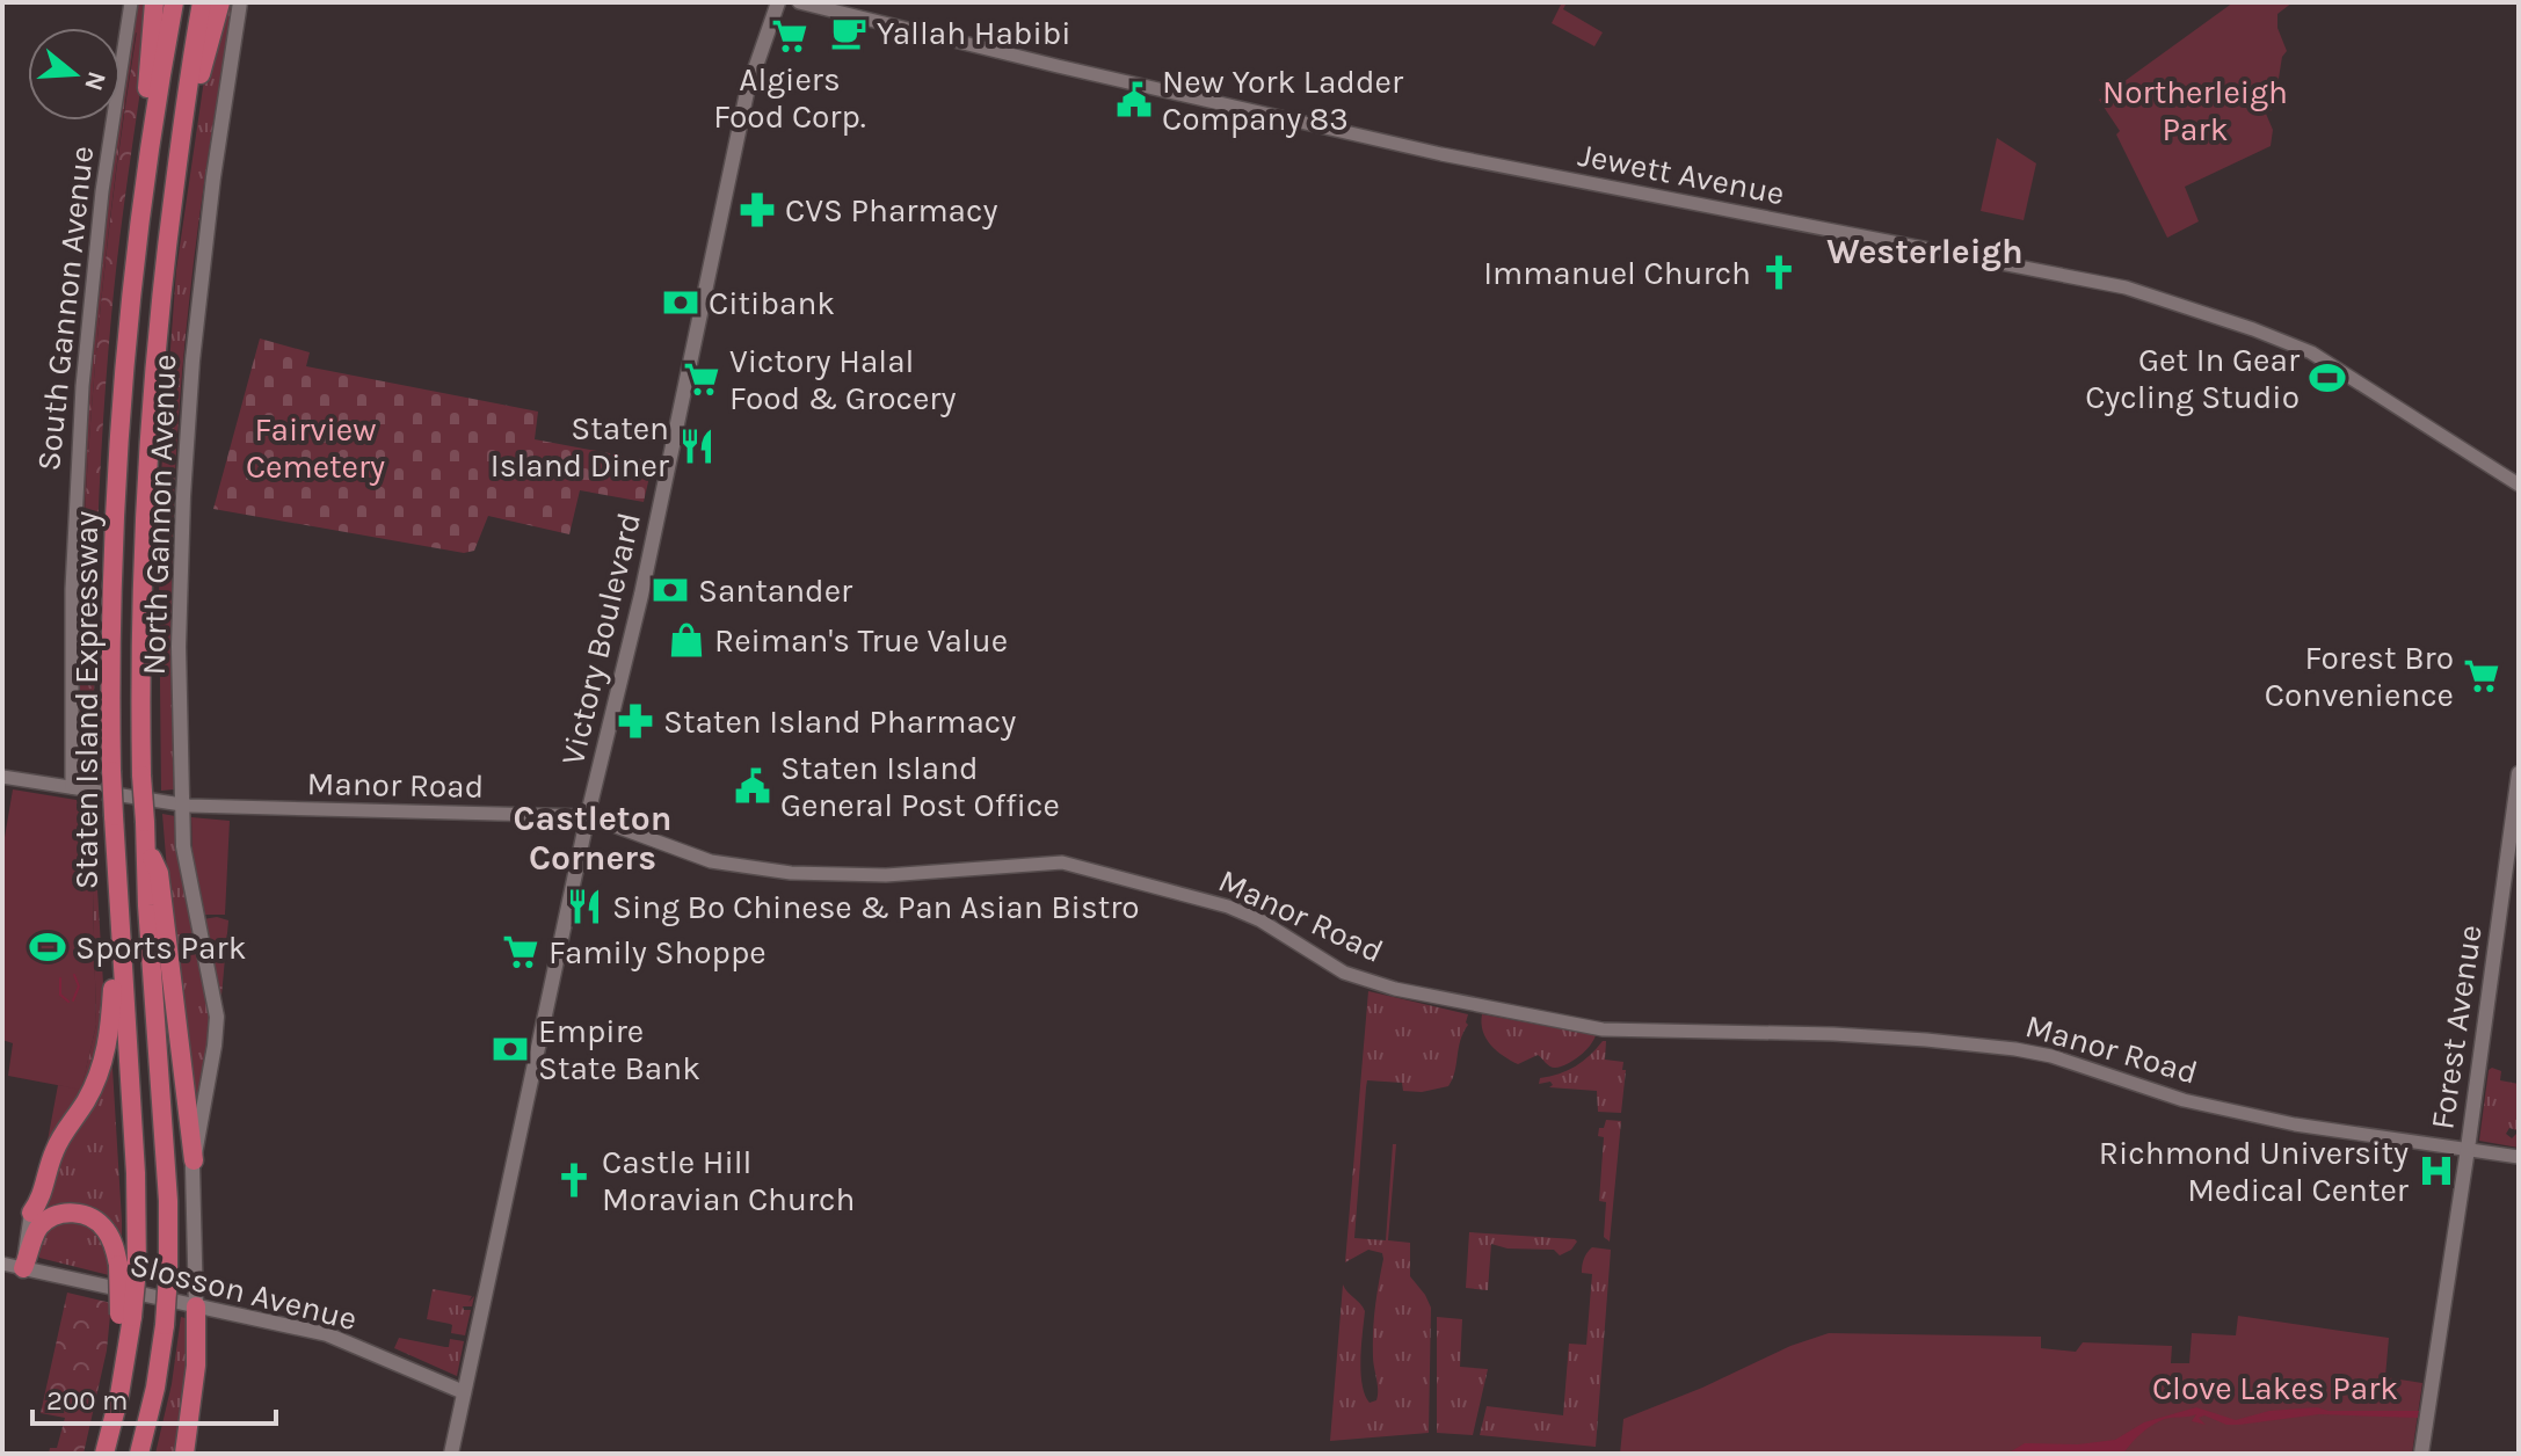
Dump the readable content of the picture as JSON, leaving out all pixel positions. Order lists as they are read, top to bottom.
{
  "streets": {
    "highway": ["Staten Island Expressway"],
    "main road": [
      "North Gannon Avenue",
      "Victory Boulevard",
      "Forest Avenue",
      "Slosson Avenue"
    ],
    "street": ["Jewett Avenue", "South Gannon Avenue", "Manor Road"]
  },
  "crossings": [
    ["South Gannon Avenue", "Manor Road"],
    ["North Gannon Avenue", "Manor Road"],
    ["North Gannon Avenue", "Slosson Avenue"],
    ["Victory Boulevard", "Manor Road"],
    ["Victory Boulevard", "Slosson Avenue"],
    ["Manor Road", "Forest Avenue"]
  ],
  "districts": ["Westerleigh", "Castleton Corners"],
  "parks": ["Northerleigh Park", "Fairview Cemetery", "Clove Lakes Park"],
  "places": {
    "cafe": ["Yallah Habibi"],
    "supermarket": [
      "Algiers Food Corp.",
      "Victory Halal Food & Grocery",
      "Forest Bro Convenience",
      "Family Shoppe"
    ],
    "public building": ["New York Ladder Company 83", "Staten Island General Post Office"],
    "pharmacy": ["CVS Pharmacy", "Staten Island Pharmacy"],
    "church": ["Immanuel Church", "Castle Hill Moravian Church"],
    "bank": ["Citibank", "Santander", "Empire State Bank"],
    "sports": ["Get In Gear Cycling Studio", "Sports Park"],
    "restaurant": ["Staten Island Diner", "Sing Bo Chinese & Pan Asian Bistro"],
    "shop": ["Reiman's True Value"],
    "hospital": ["Richmond University Medical Center"]
  },
  "scale_bar": "200 m",
  "north": "right"
}
